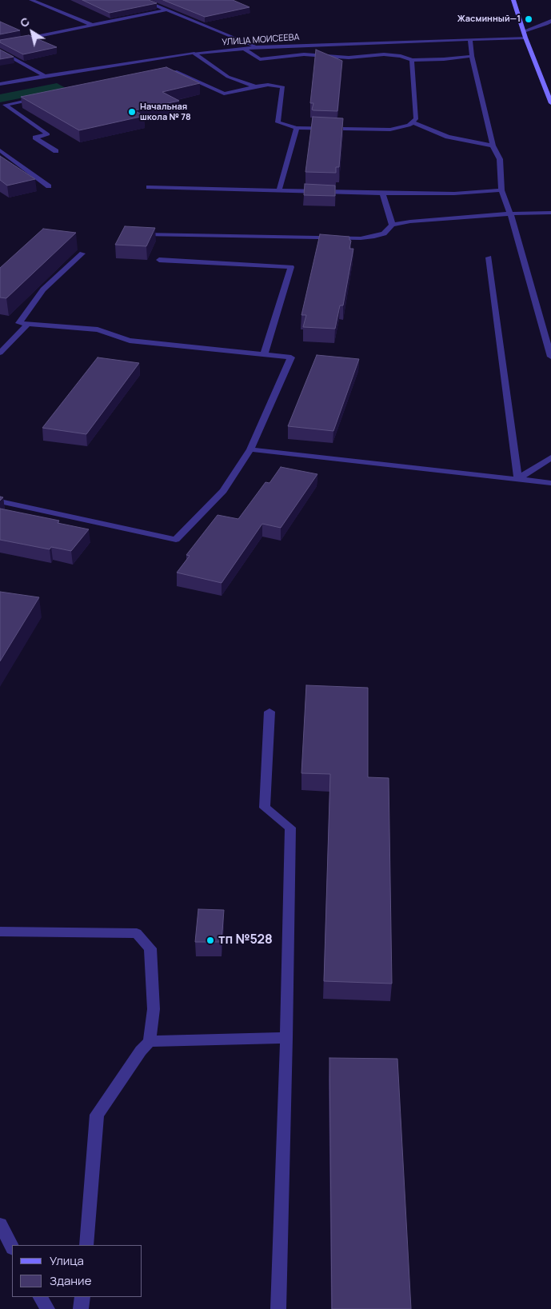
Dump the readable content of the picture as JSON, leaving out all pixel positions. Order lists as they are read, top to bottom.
{
  "streets": {
    "street": ["УЛИЦА МОИСЕЕВА"]
  },
  "places": ["Жасминный—1", "Начальная школа № 78", "тп №528"],
  "legend": ["Улица", "Здание"],
  "north": "top left"
}
